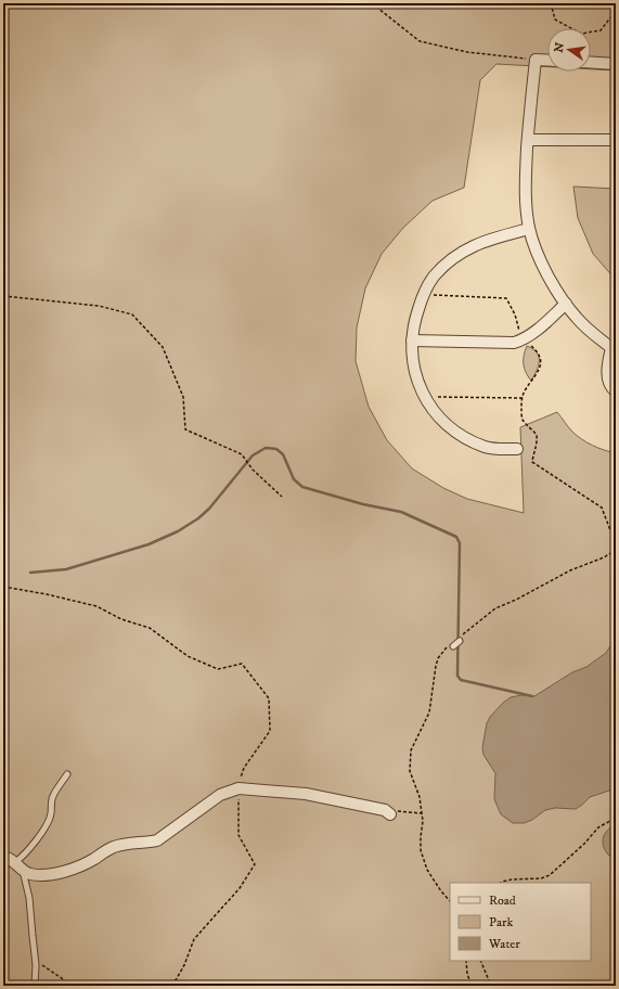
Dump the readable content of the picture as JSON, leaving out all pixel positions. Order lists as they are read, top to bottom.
{
  "legend": ["Road", "Park", "Water"],
  "north": "left"
}
